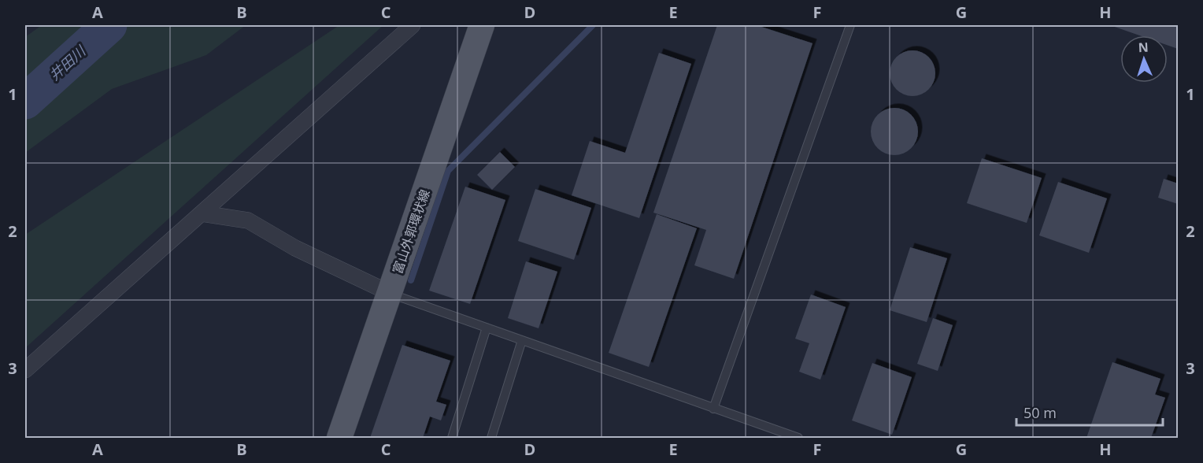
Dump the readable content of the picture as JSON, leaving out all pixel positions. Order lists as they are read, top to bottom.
{
  "streets": {
    "main road": ["富山外郭環状線"]
  },
  "water": ["井田川"],
  "scale_bar": "50 m",
  "north": "top",
  "grid": {
    "columns": [
      "A",
      "B",
      "C",
      "D",
      "E",
      "F",
      "G",
      "H"
    ],
    "rows": ["1", "2", "3"]
  }
}
